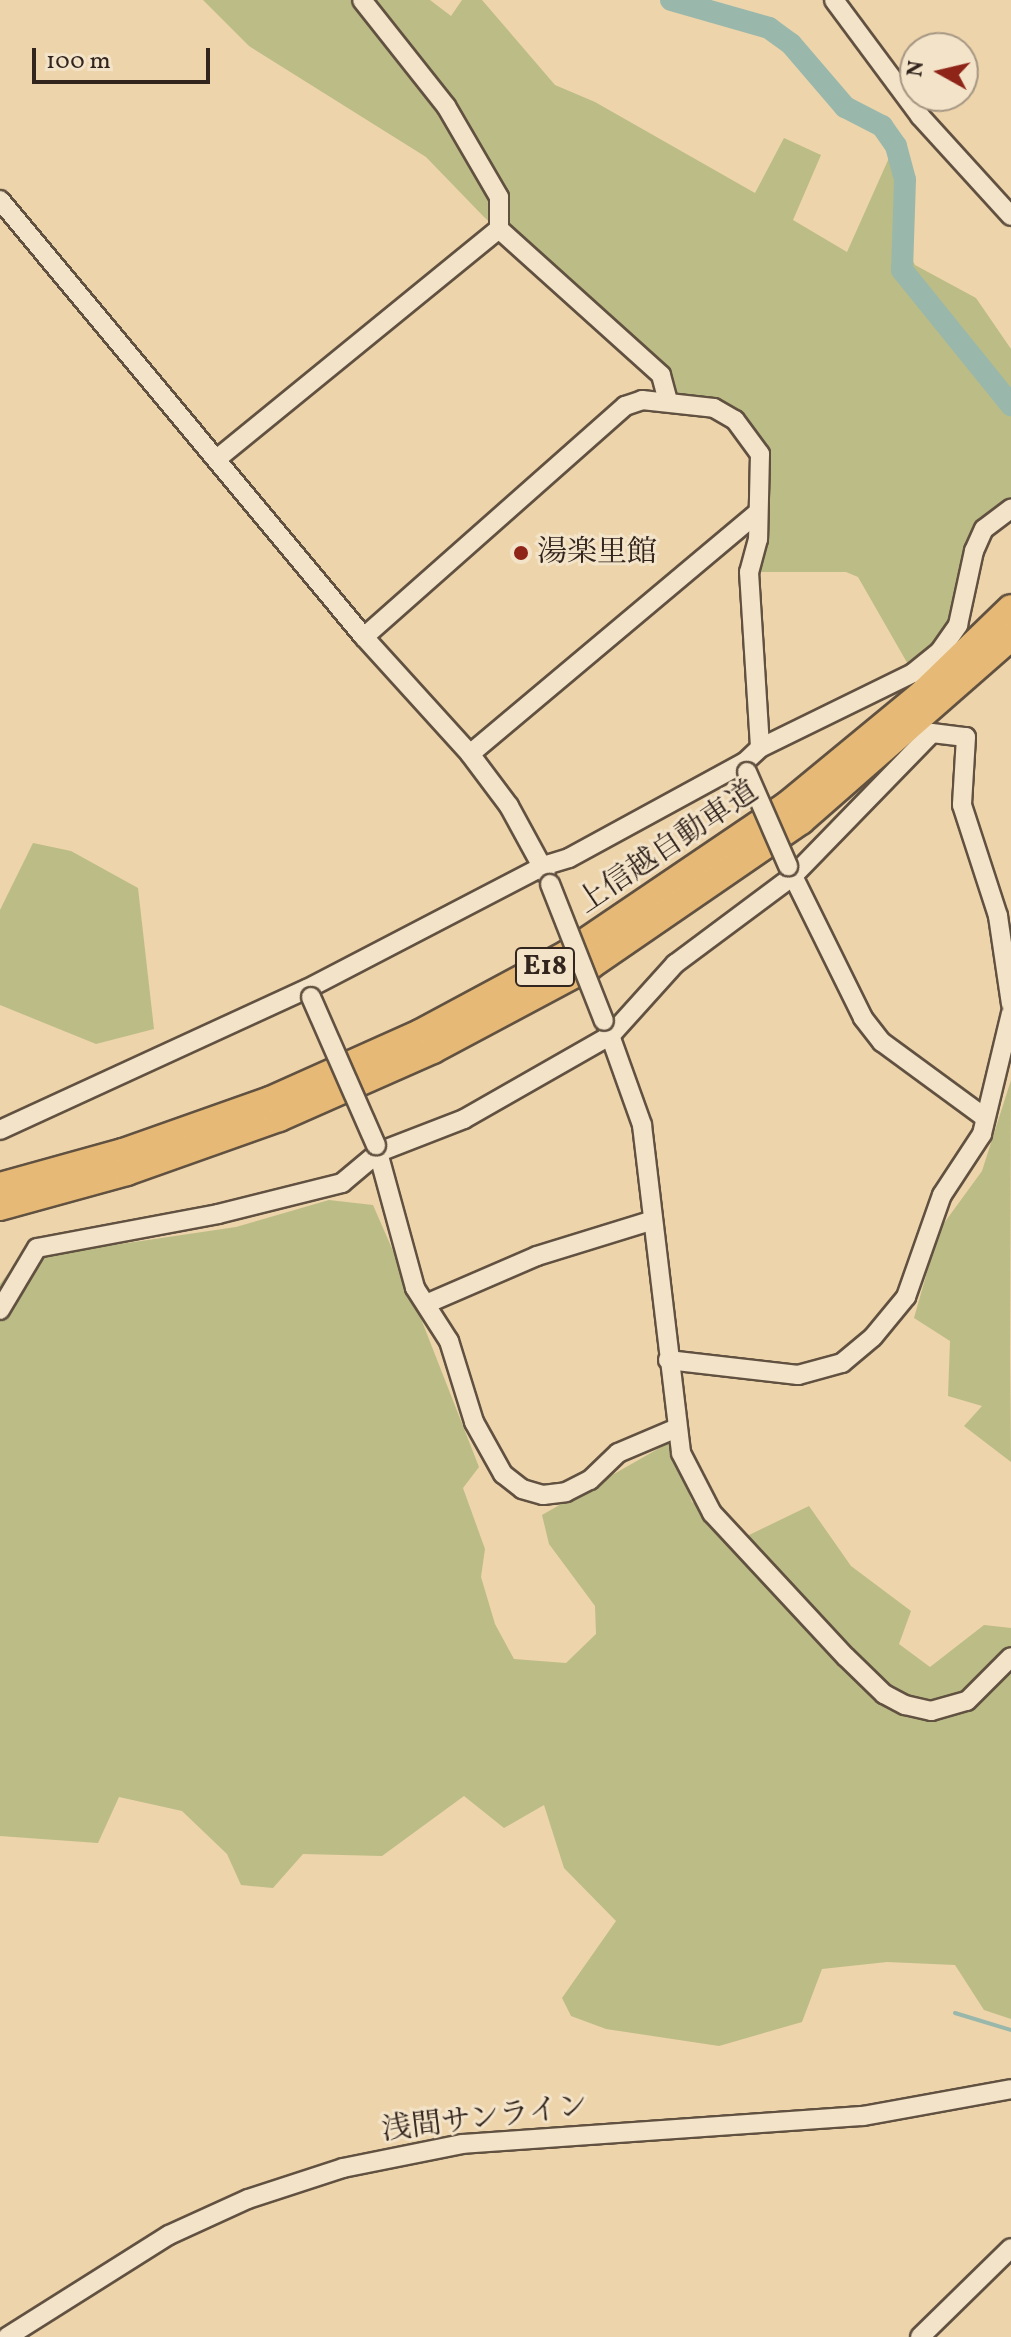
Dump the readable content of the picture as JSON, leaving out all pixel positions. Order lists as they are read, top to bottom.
{
  "streets": {
    "highway": ["上信越自動車道", "E18"],
    "street": ["浅間サンライン"]
  },
  "places": ["湯楽里館"],
  "scale_bar": "100 m",
  "north": "left"
}
